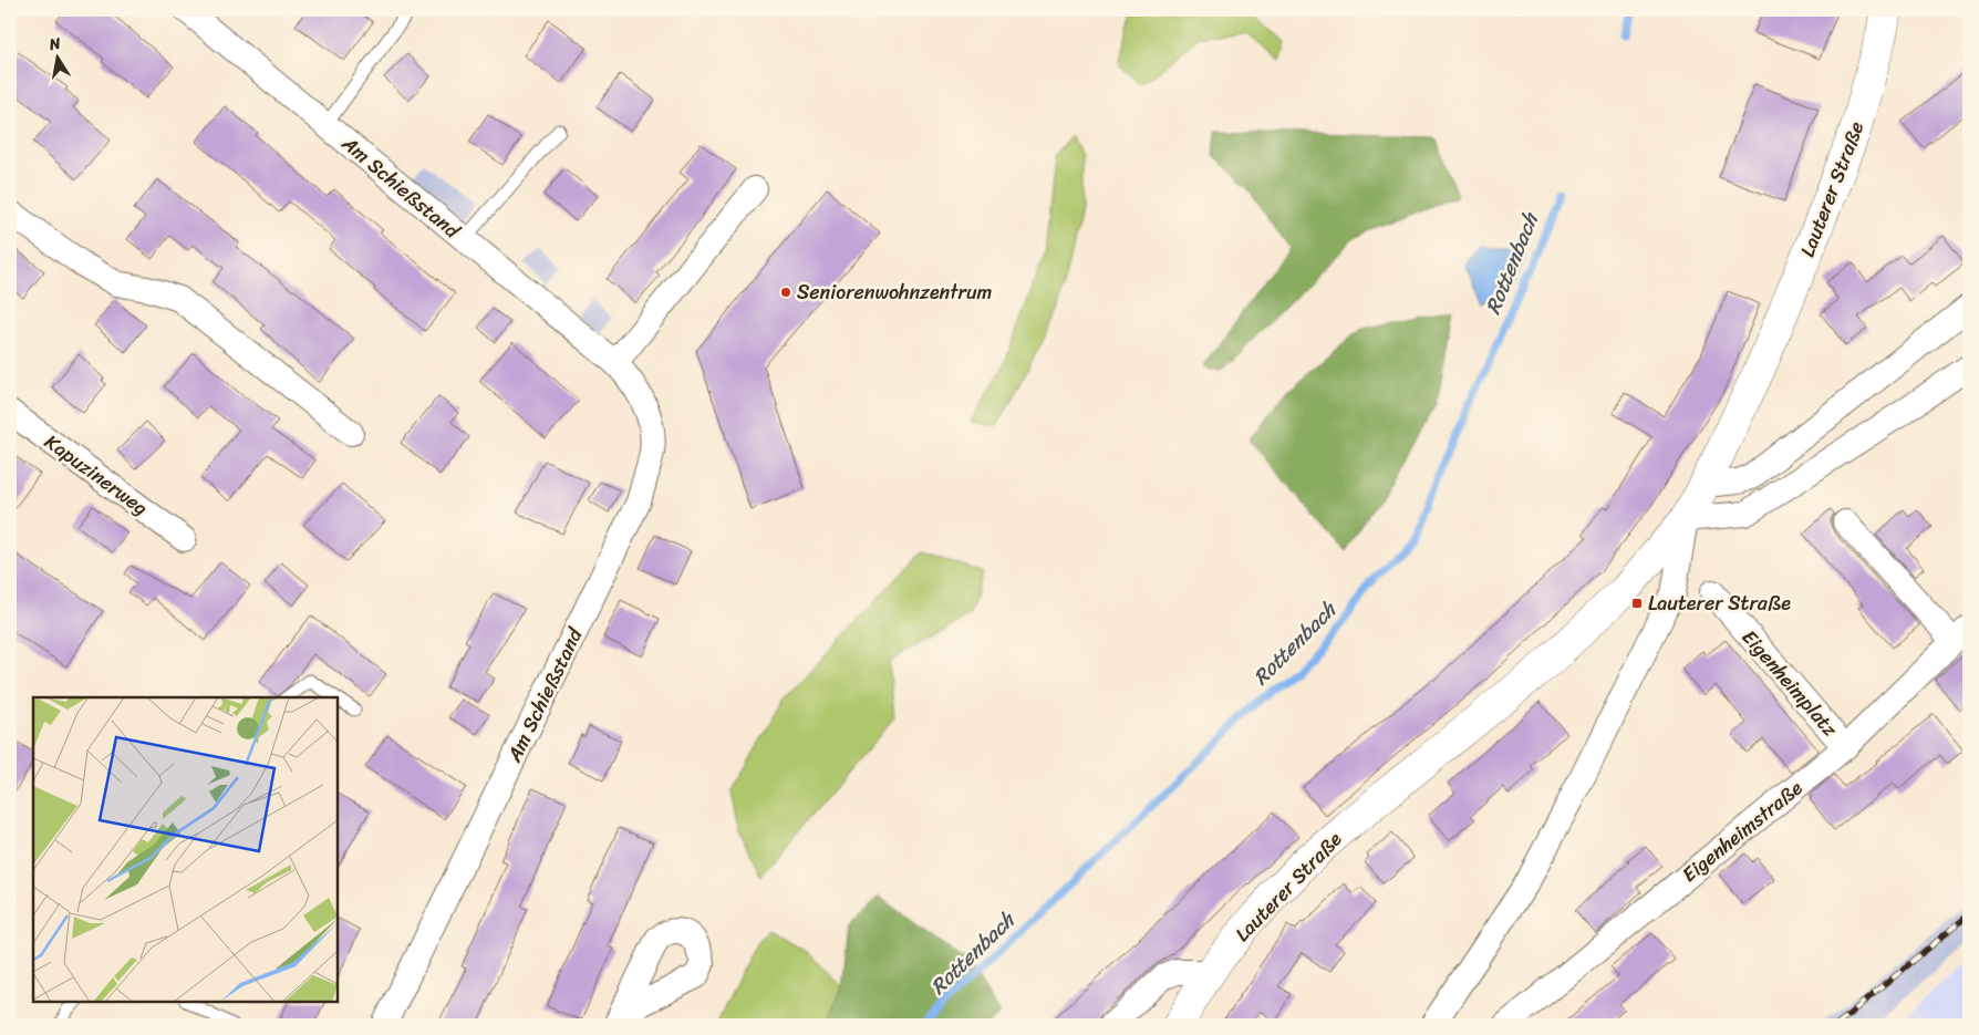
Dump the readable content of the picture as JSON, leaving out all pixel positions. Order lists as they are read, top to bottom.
{
  "streets": {
    "street": [
      "Am Schießstand",
      "Lauterer Straße",
      "Kapuzinerweg",
      "Eigenheimplatz",
      "Eigenheimstraße"
    ]
  },
  "crossings": [
    ["Eigenheimplatz", "Eigenheimstraße"]
  ],
  "water": ["Rottenbach"],
  "places": {
    "other": ["Seniorenwohnzentrum"],
    "transit": ["Lauterer Straße"]
  },
  "north": "top"
}
